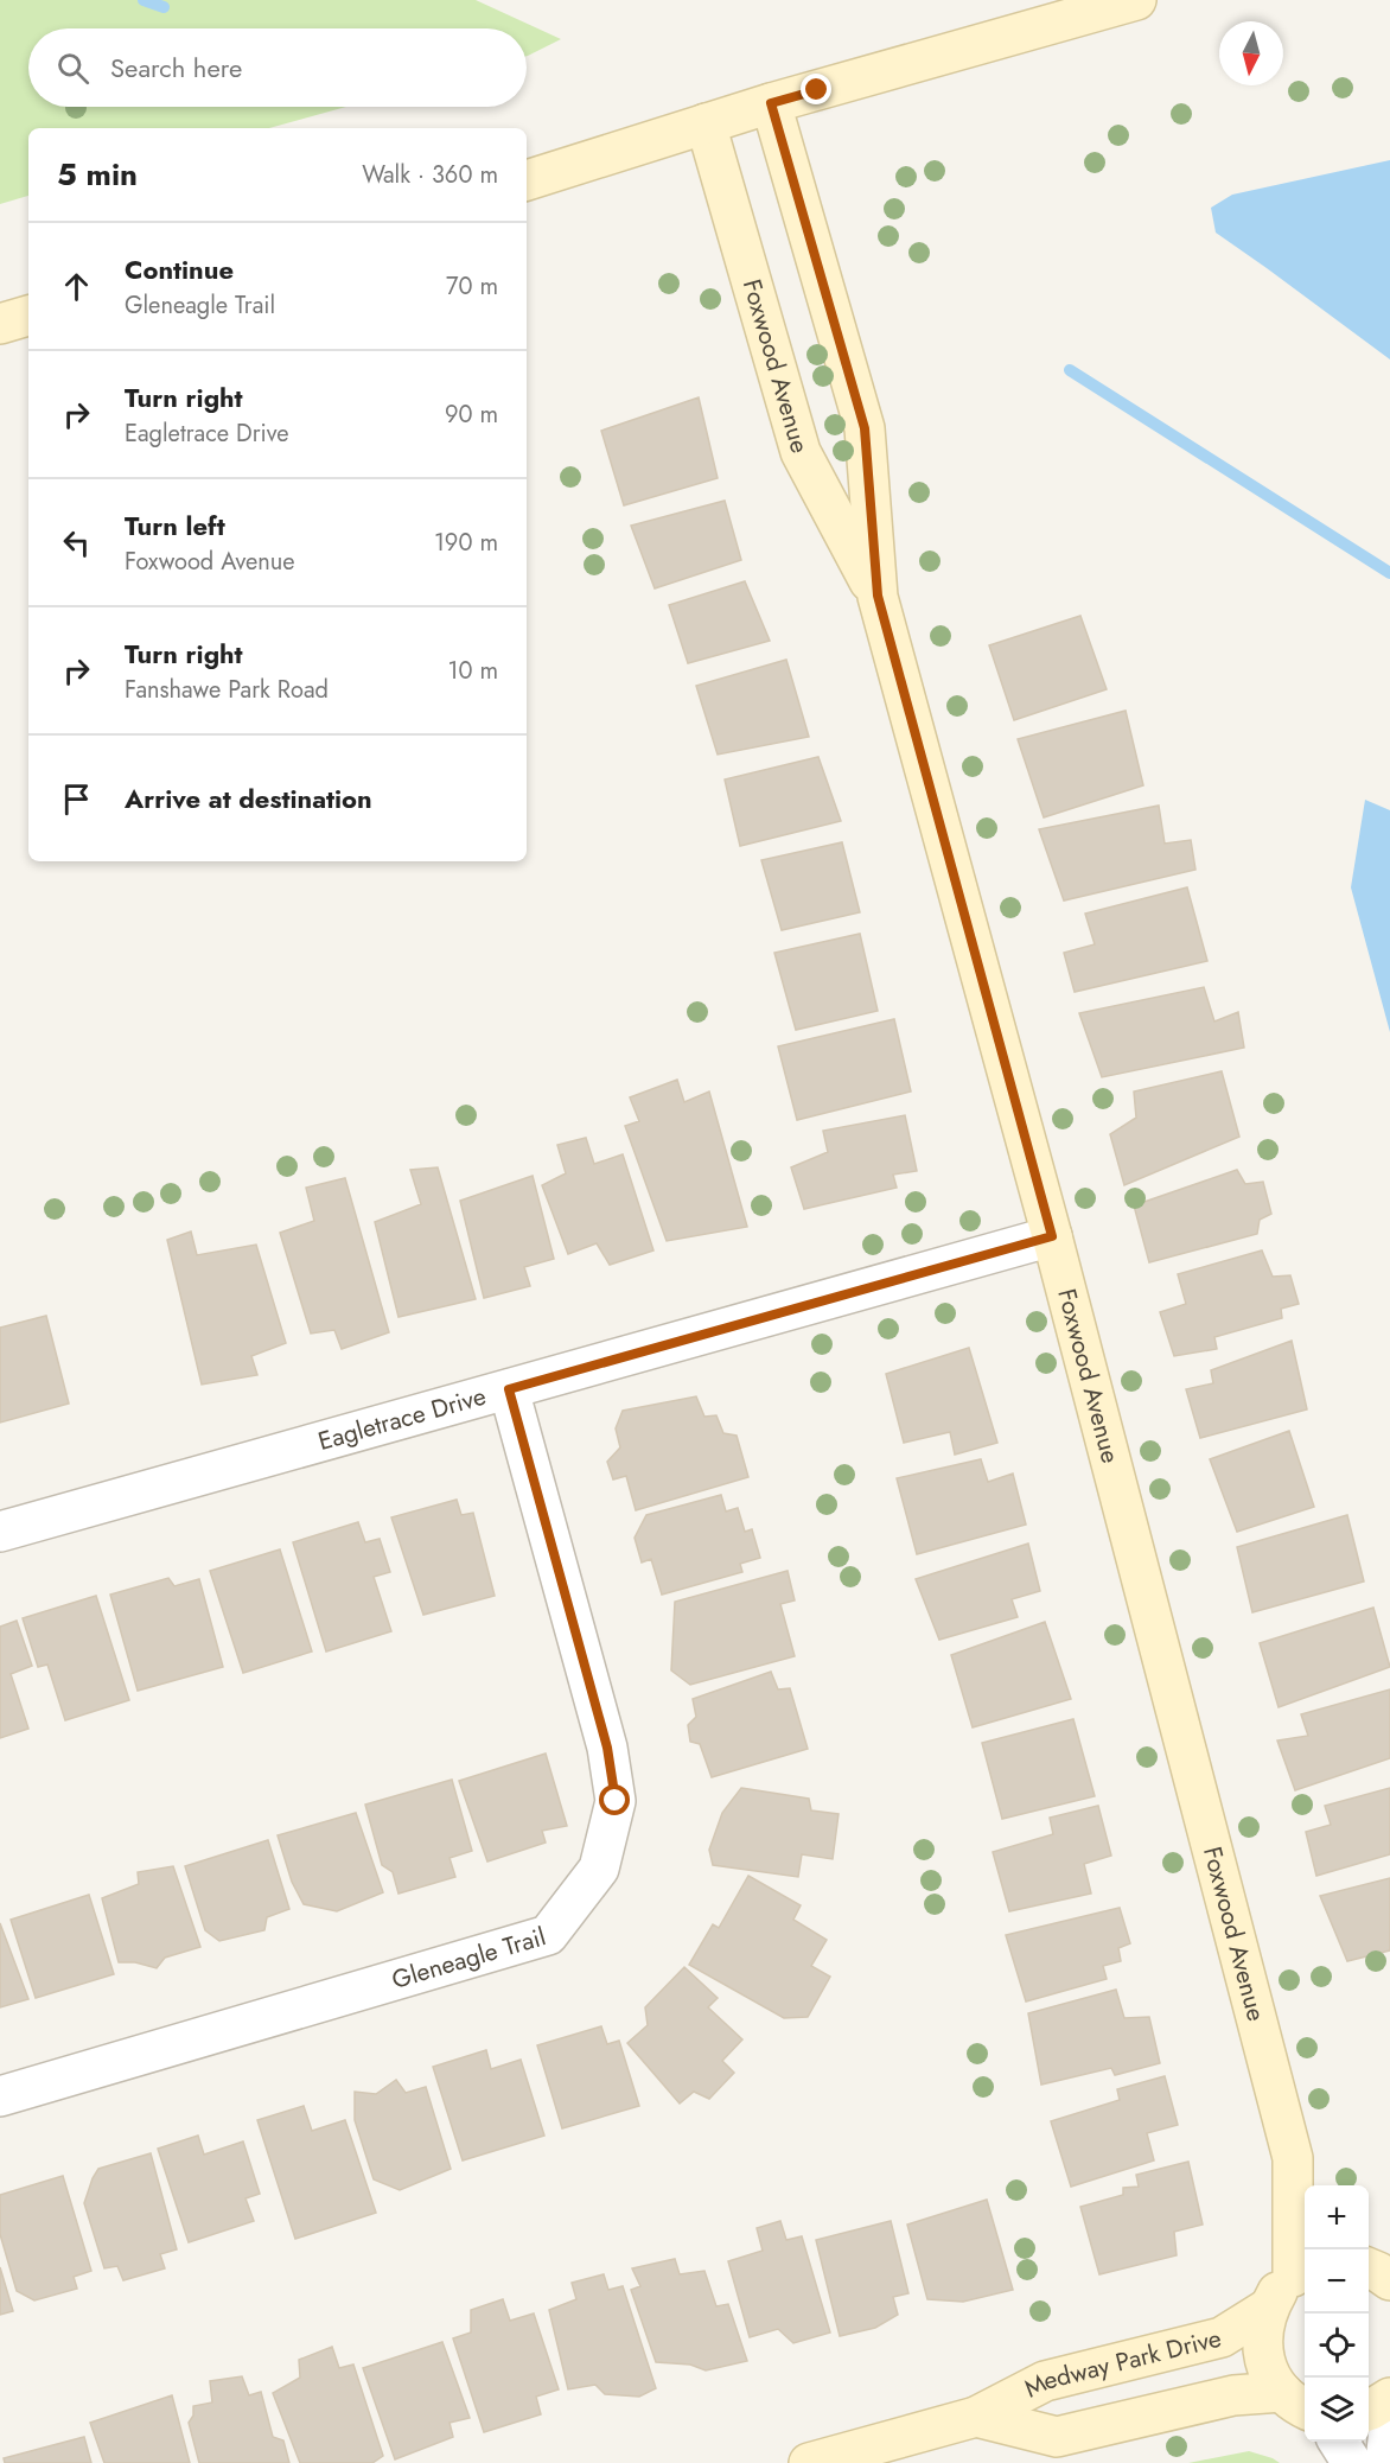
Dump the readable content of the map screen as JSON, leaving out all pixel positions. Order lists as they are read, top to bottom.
{
  "streets": {
    "street": [
      "Foxwood Avenue",
      "Eagletrace Drive",
      "Gleneagle Trail",
      "Medway Park Drive"
    ]
  },
  "crossings": [
    ["Foxwood Avenue", "Eagletrace Drive"],
    ["Eagletrace Drive", "Gleneagle Trail"]
  ],
  "north": "bottom",
  "page": {
    "search": "Search here",
    "heading": ["5 min", "Walk · 360 m"],
    "list": [
      ["Continue", "Gleneagle Trail", "70 m"],
      ["Turn right", "Eagletrace Drive", "90 m"],
      ["Turn left", "Foxwood Avenue", "190 m"],
      ["Turn right", "Fanshawe Park Road", "10 m"],
      "Arrive at destination"
    ],
    "map_buttons": ["+", "−"]
  }
}
